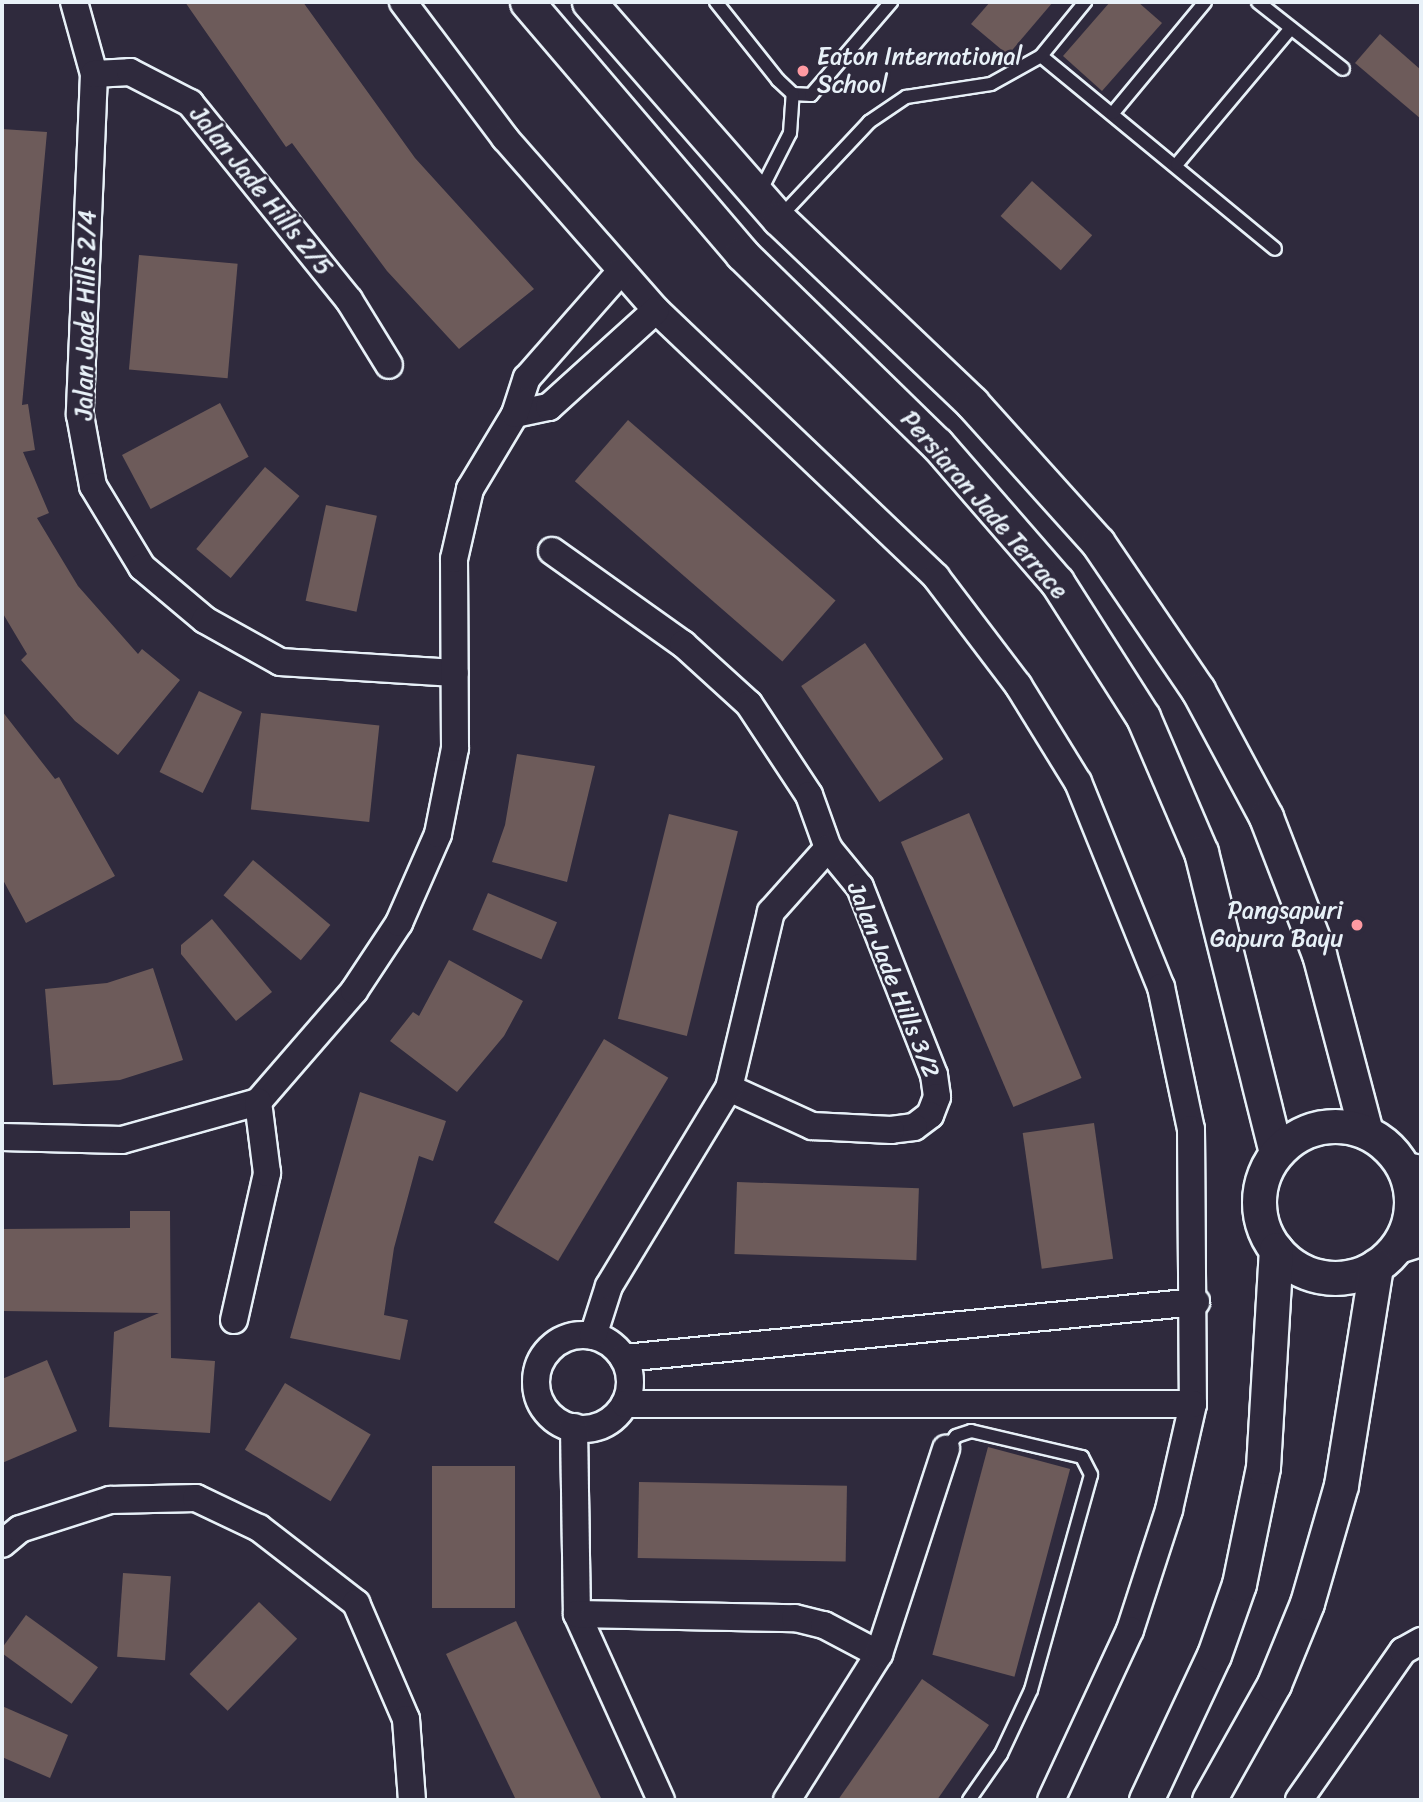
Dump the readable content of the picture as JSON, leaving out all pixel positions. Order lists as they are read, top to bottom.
{
  "streets": {
    "street": [
      "Jalan Jade Hills 2/5",
      "Jalan Jade Hills 2/4",
      "Persiaran Jade Terrace",
      "Jalan Jade Hills 3/2"
    ]
  },
  "crossings": [
    ["Jalan Jade Hills 2/5", "Jalan Jade Hills 2/4"]
  ],
  "places": ["Eaton International School", "Pangsapuri Gapura Bayu"]
}
